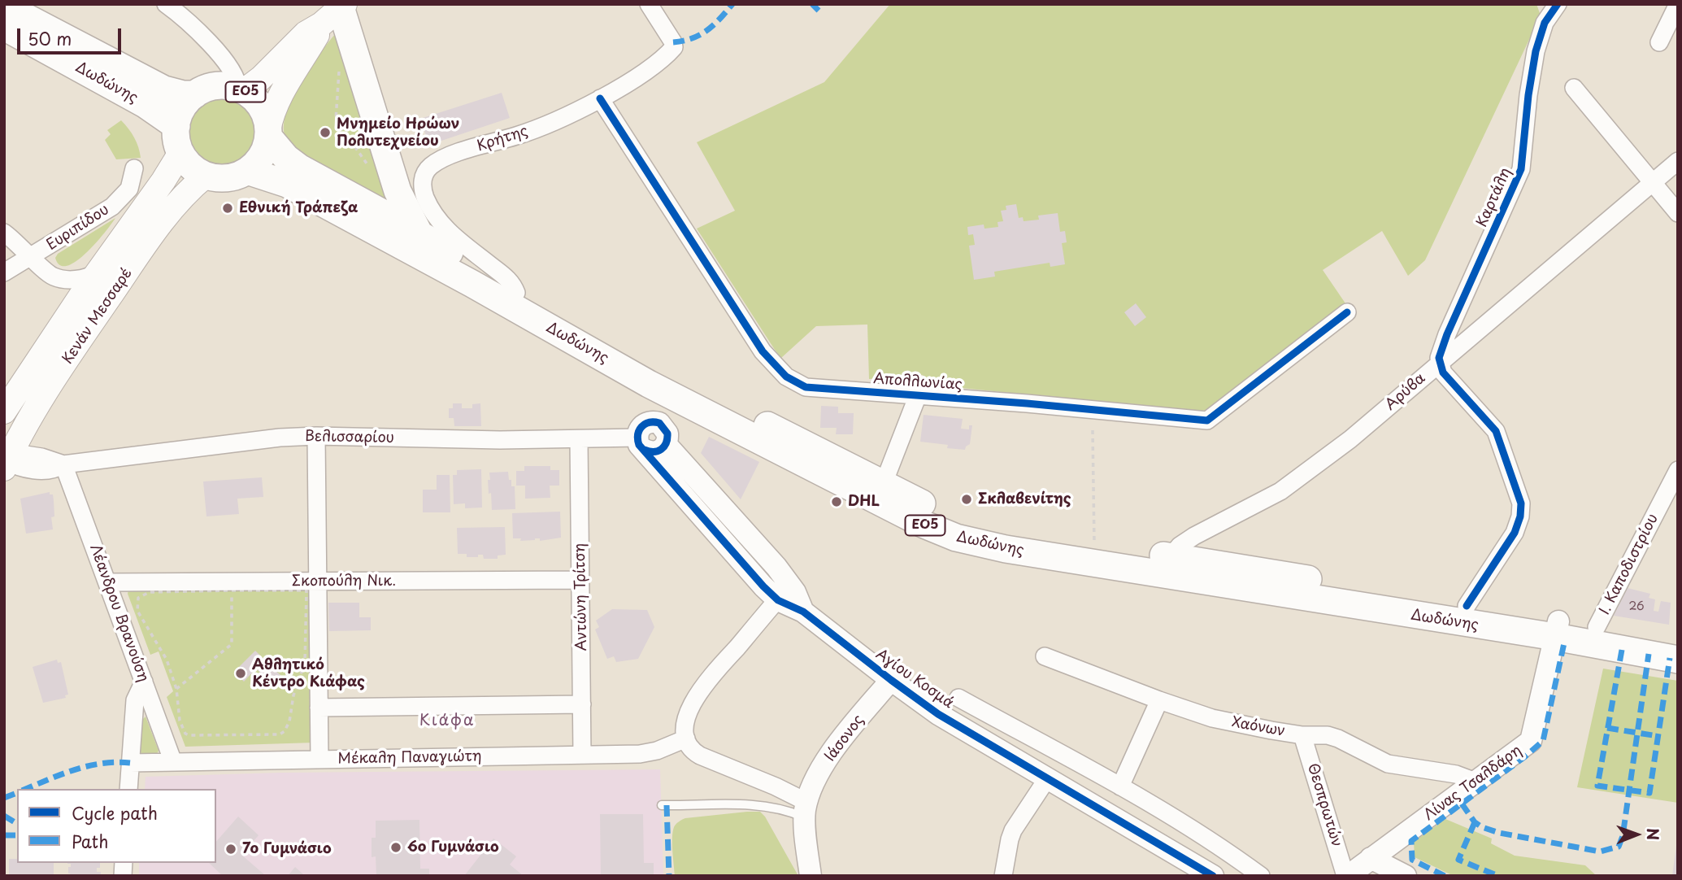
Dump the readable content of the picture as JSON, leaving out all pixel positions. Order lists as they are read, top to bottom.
{
  "streets": {
    "main road": ["Δωδώνης", "ΕΟ5", "Κενάν Μεσσαρέ"],
    "street": [
      "Κρήτης",
      "Καρτάλη",
      "Ευριπίδου",
      "Απολλωνίας",
      "Αρύβα",
      "Βελισσαρίου",
      "Ι. Καποδιστρίου",
      "Σκοπούλη Νικ.",
      "Αντώνη Τρίτση",
      "Λέανδρου Βρανούση",
      "Αγίου Κοσμά",
      "Χαόνων",
      "Ιάσονος",
      "Μέκαλη Παναγιώτη",
      "Λίνας Τσαλδάρη",
      "Θεσπρωτών"
    ]
  },
  "crossings": [
    ["Δωδώνης", "Κρήτης"],
    ["Δωδώνης", "Κενάν Μεσσαρέ"],
    ["Δωδώνης", "Αρύβα"],
    ["Δωδώνης", "Ι. Καποδιστρίου"],
    ["Δωδώνης", "Λίνας Τσαλδάρη"],
    ["Κρήτης", "Απολλωνίας"],
    ["Καρτάλη", "Αρύβα"],
    ["Κενάν Μεσσαρέ", "Βελισσαρίου"],
    ["Βελισσαρίου", "Αντώνη Τρίτση"],
    ["Βελισσαρίου", "Λέανδρου Βρανούση"],
    ["Βελισσαρίου", "Αγίου Κοσμά"],
    ["Σκοπούλη Νικ.", "Αντώνη Τρίτση"],
    ["Σκοπούλη Νικ.", "Λέανδρου Βρανούση"],
    ["Αντώνη Τρίτση", "Μέκαλη Παναγιώτη"],
    ["Λέανδρου Βρανούση", "Μέκαλη Παναγιώτη"],
    ["Αγίου Κοσμά", "Ιάσονος"],
    ["Χαόνων", "Λίνας Τσαλδάρη"],
    ["Χαόνων", "Θεσπρωτών"],
    ["Λίνας Τσαλδάρη", "Θεσπρωτών"]
  ],
  "districts": ["Κιάφα"],
  "places": [
    "Μνημείο Ηρώων Πολυτεχνείου",
    "Εθνική Τράπεζα",
    "Σκλαβενίτης",
    "DHL",
    "Αθλητικό Κέντρο Κιάφας",
    "6ο Γυμνάσιο",
    "7ο Γυμνάσιο"
  ],
  "house_numbers": ["26"],
  "legend": ["Cycle path", "Path"],
  "scale_bar": "50 m",
  "north": "right"
}
